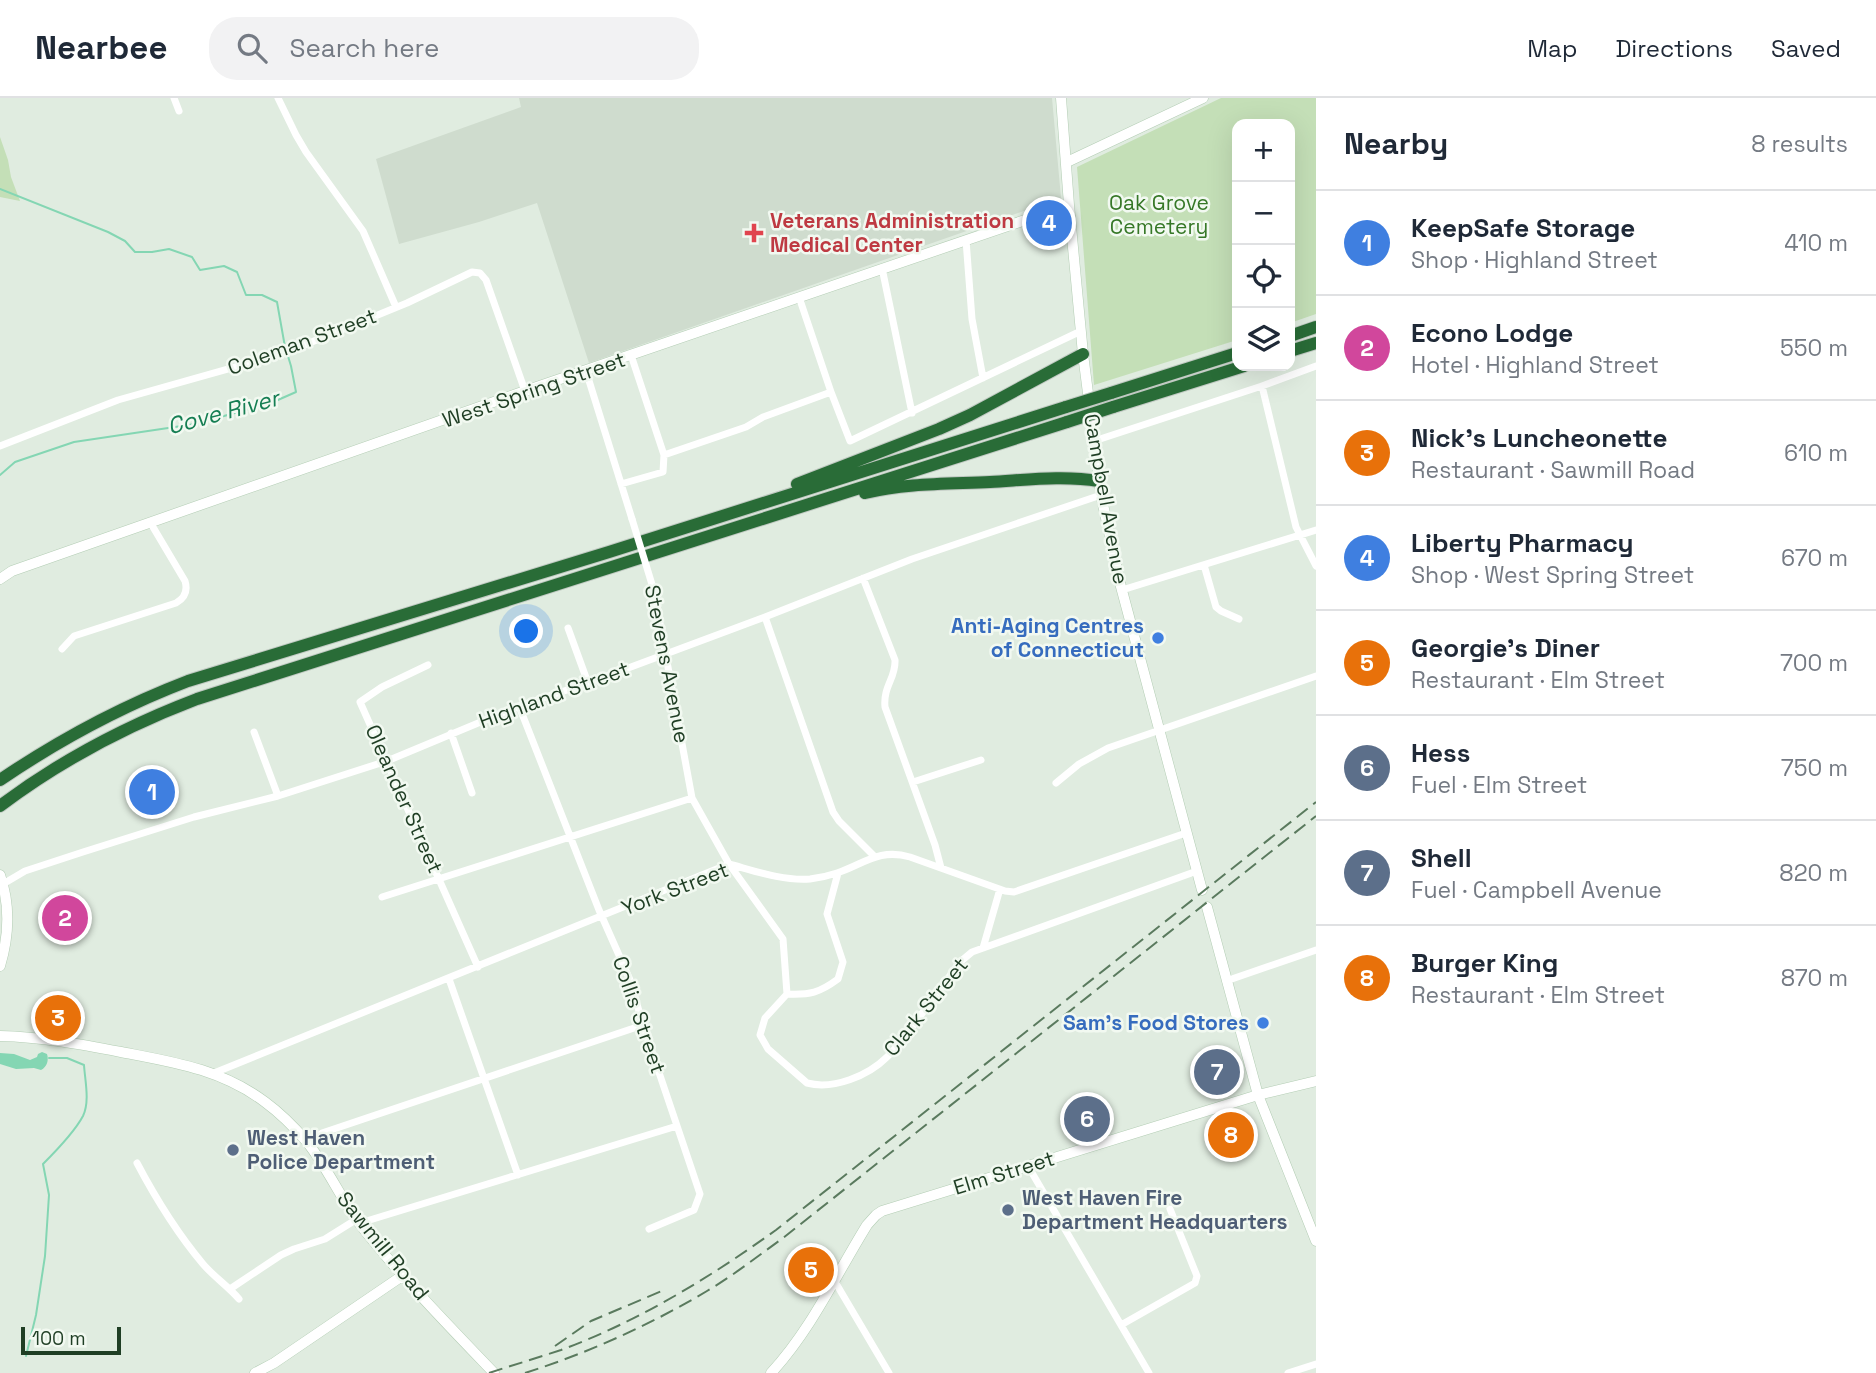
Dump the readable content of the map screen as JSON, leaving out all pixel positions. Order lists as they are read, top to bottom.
{
  "streets": {
    "main road": [
      "West Spring Street",
      "Campbell Avenue",
      "Elm Street",
      "Sawmill Road"
    ],
    "street": [
      "Coleman Street",
      "Stevens Avenue",
      "Highland Street",
      "Oleander Street",
      "York Street",
      "Clark Street",
      "Collis Street"
    ]
  },
  "crossings": [
    ["Coleman Street", "West Spring Street"],
    ["West Spring Street", "Campbell Avenue"],
    ["West Spring Street", "Stevens Avenue"],
    ["Campbell Avenue", "Highland Street"],
    ["Campbell Avenue", "York Street"],
    ["Campbell Avenue", "Clark Street"],
    ["Stevens Avenue", "Highland Street"],
    ["Stevens Avenue", "York Street"],
    ["Stevens Avenue", "Clark Street"],
    ["Highland Street", "Oleander Street"],
    ["Highland Street", "Collis Street"],
    ["Oleander Street", "York Street"],
    ["York Street", "Collis Street"],
    ["York Street", "Sawmill Road"]
  ],
  "water": ["Cove River"],
  "parks": ["Oak Grove Cemetery"],
  "places": {
    "health": ["Veterans Administration Medical Center"],
    "other": [
      "Anti-Aging Centres of Connecticut",
      "Sam’s Food Stores",
      "West Haven Police Department",
      "West Haven Fire Department Headquarters"
    ]
  },
  "scale_bar": "100 m",
  "page": {
    "header": "Nearbee",
    "search": "Search here",
    "nav": ["Map", "Directions", "Saved"],
    "heading": ["Nearby", "8 results"],
    "map_buttons": ["+", "−"],
    "list": [
      {
        "mark": "1",
        "name": "KeepSafe Storage",
        "note": "Shop · Highland Street",
        "value": "410 m"
      },
      {
        "mark": "2",
        "name": "Econo Lodge",
        "note": "Hotel · Highland Street",
        "value": "550 m"
      },
      {
        "mark": "3",
        "name": "Nick’s Luncheonette",
        "note": "Restaurant · Sawmill Road",
        "value": "610 m"
      },
      {
        "mark": "4",
        "name": "Liberty Pharmacy",
        "note": "Shop · West Spring Street",
        "value": "670 m"
      },
      {
        "mark": "5",
        "name": "Georgie’s Diner",
        "note": "Restaurant · Elm Street",
        "value": "700 m"
      },
      {
        "mark": "6",
        "name": "Hess",
        "note": "Fuel · Elm Street",
        "value": "750 m"
      },
      {
        "mark": "7",
        "name": "Shell",
        "note": "Fuel · Campbell Avenue",
        "value": "820 m"
      },
      {
        "mark": "8",
        "name": "Burger King",
        "note": "Restaurant · Elm Street",
        "value": "870 m"
      }
    ],
    "pins": [
      "4",
      "1",
      "2",
      "3",
      "7",
      "6",
      "8",
      "5"
    ],
    "scale": "100 m"
  }
}
